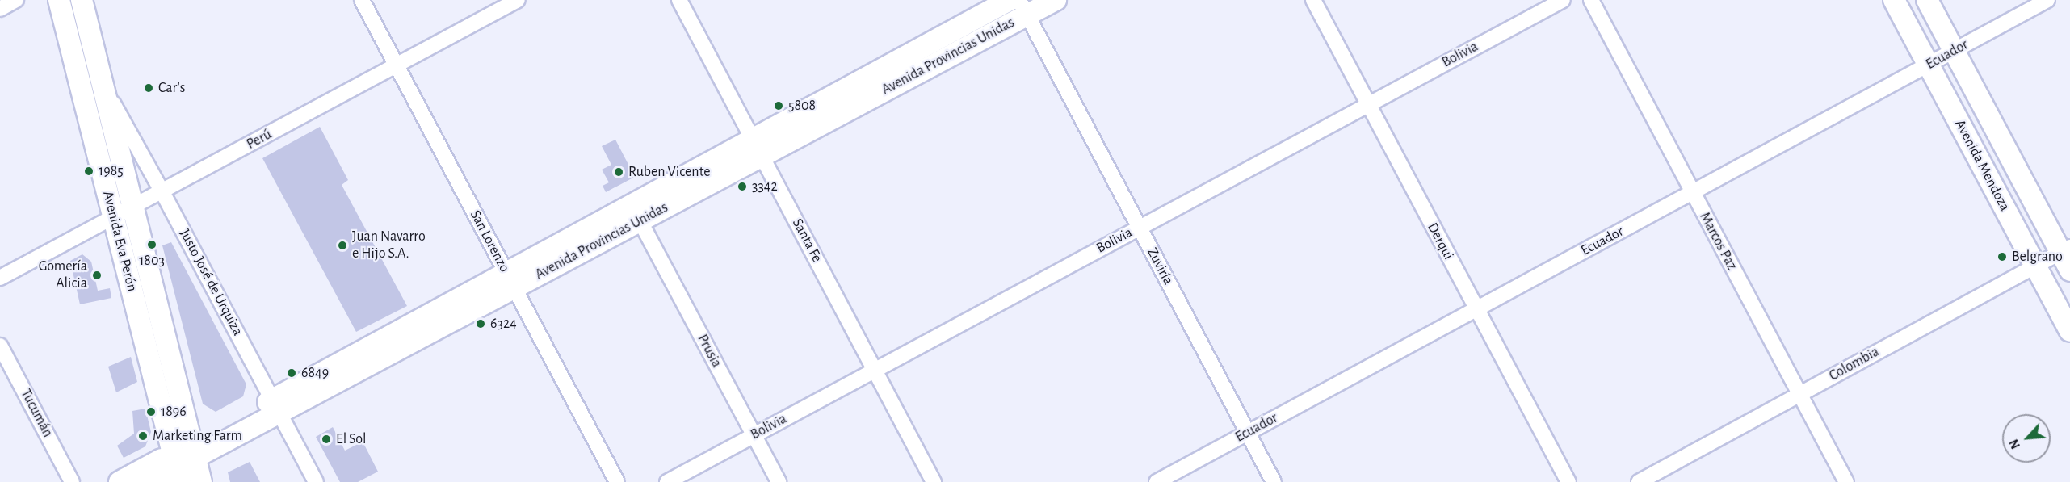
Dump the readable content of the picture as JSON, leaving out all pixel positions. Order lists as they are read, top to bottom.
{
  "streets": {
    "main road": ["Avenida Provincias Unidas", "Avenida Mendoza", "Avenida Eva Perón"],
    "street": [
      "Bolivia",
      "Ecuador",
      "Perú",
      "Santa Fe",
      "San Lorenzo",
      "Derqui",
      "Marcos Paz",
      "Zuviría",
      "Justo José de Urquiza",
      "Prusia",
      "Colombia",
      "Tucumán"
    ]
  },
  "crossings": [
    ["Bolivia", "Santa Fe"],
    ["Bolivia", "Derqui"],
    ["Bolivia", "Zuviría"],
    ["Bolivia", "Prusia"],
    ["Ecuador", "Avenida Mendoza"],
    ["Ecuador", "Derqui"],
    ["Ecuador", "Marcos Paz"],
    ["Ecuador", "Zuviría"],
    ["Avenida Provincias Unidas", "Santa Fe"],
    ["Avenida Provincias Unidas", "Avenida Eva Perón"],
    ["Avenida Provincias Unidas", "San Lorenzo"],
    ["Avenida Provincias Unidas", "Zuviría"],
    ["Avenida Provincias Unidas", "Justo José de Urquiza"],
    ["Avenida Provincias Unidas", "Prusia"],
    ["Perú", "Avenida Eva Perón"],
    ["Perú", "San Lorenzo"],
    ["Perú", "Justo José de Urquiza"],
    ["Avenida Mendoza", "Colombia"],
    ["Avenida Eva Perón", "Justo José de Urquiza"],
    ["Marcos Paz", "Colombia"]
  ],
  "places": [
    "Car's",
    "5808",
    "1985",
    "Ruben Vicente",
    "3342",
    "1803",
    "Juan Navarro e Hijo S.A.",
    "Belgrano",
    "Gomería Alicia",
    "6324",
    "6849",
    "1896",
    "Marketing Farm",
    "El Sol"
  ],
  "north": "bottom left"
}
